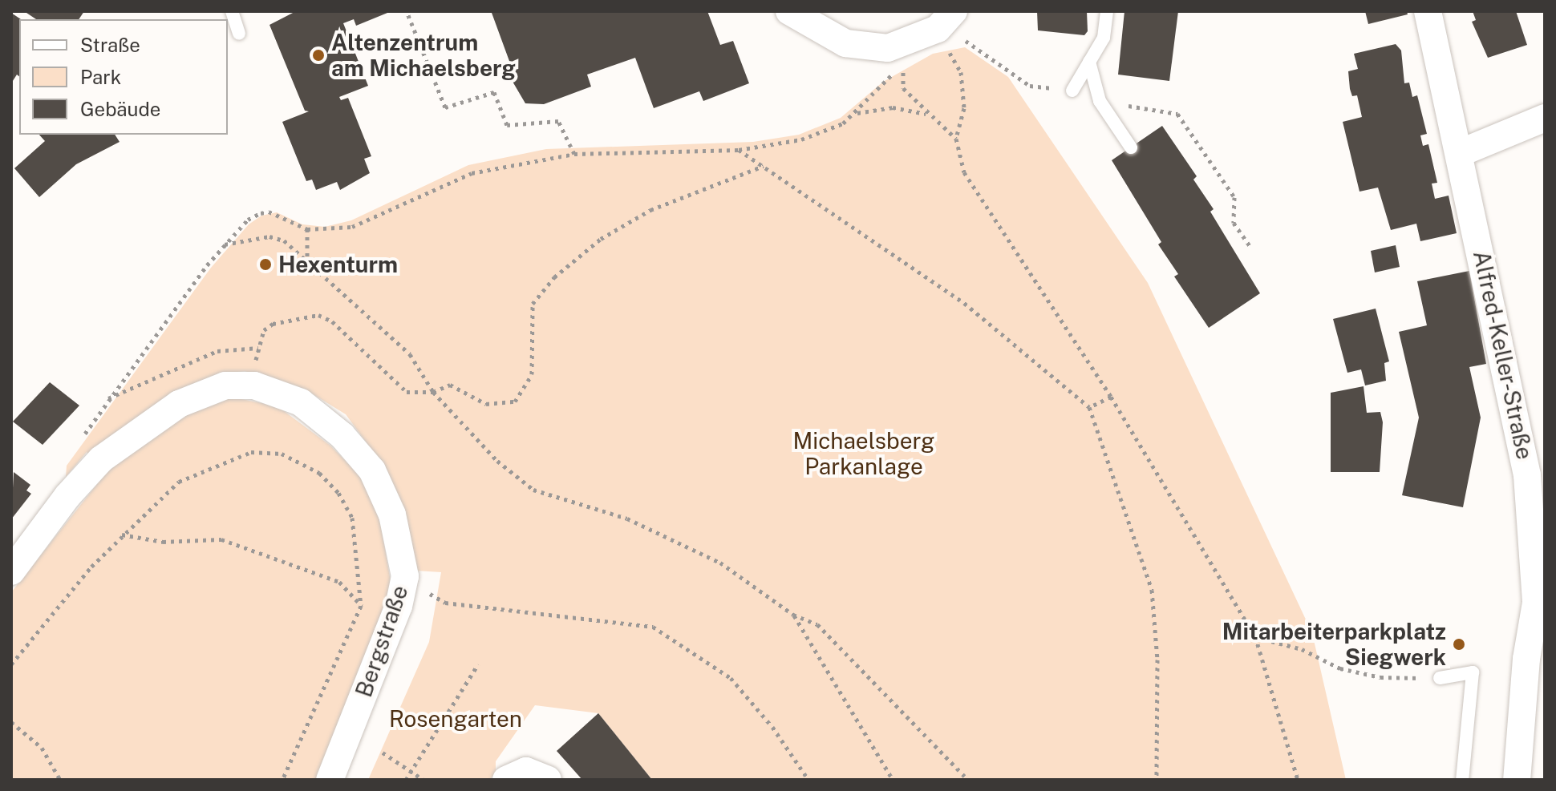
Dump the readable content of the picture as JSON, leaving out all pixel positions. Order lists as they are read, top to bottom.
{
  "streets": {
    "street": ["Alfred-Keller-Straße", "Bergstraße"]
  },
  "parks": ["Michaelsberg Parkanlage", "Rosengarten"],
  "places": ["Altenzentrum am Michaelsberg", "Hexenturm", "Mitarbeiterparkplatz Siegwerk"],
  "legend": ["Straße", "Park", "Gebäude"]
}
